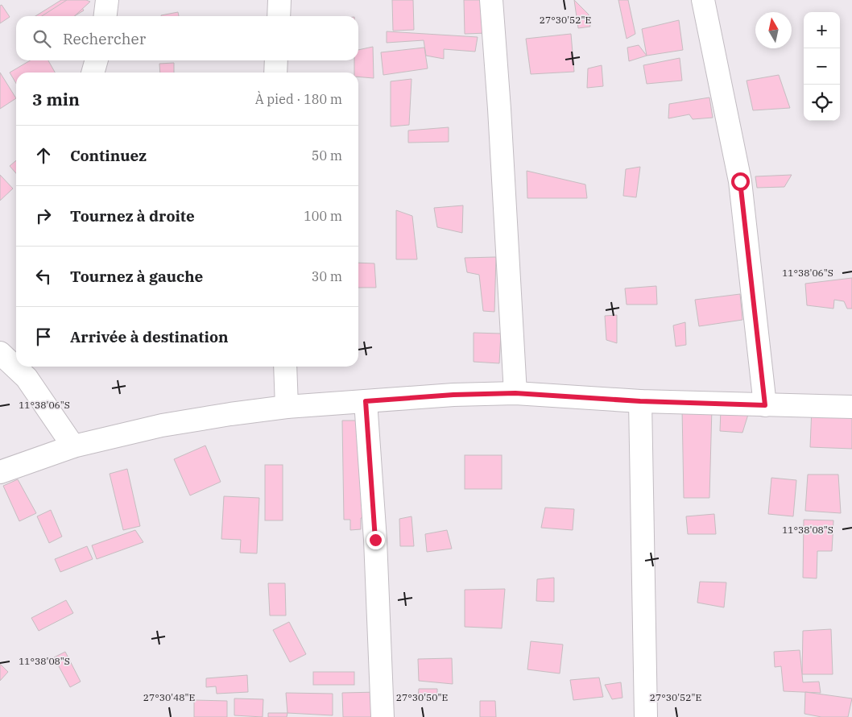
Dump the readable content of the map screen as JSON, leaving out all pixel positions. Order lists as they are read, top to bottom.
{
  "north": "top",
  "page": {
    "map_buttons": ["+", "−"],
    "search": "Rechercher",
    "heading": ["3 min", "À pied · 180 m"],
    "list": [
      ["Continuez", "50 m"],
      ["Tournez à droite", "100 m"],
      ["Tournez à gauche", "30 m"],
      "Arrivée à destination"
    ]
  },
  "coordinates": [
    "27°30'52\"E",
    "11°38'06\"S",
    "11°38'08\"S",
    "27°30'48\"E",
    "27°30'50\"E"
  ]
}
